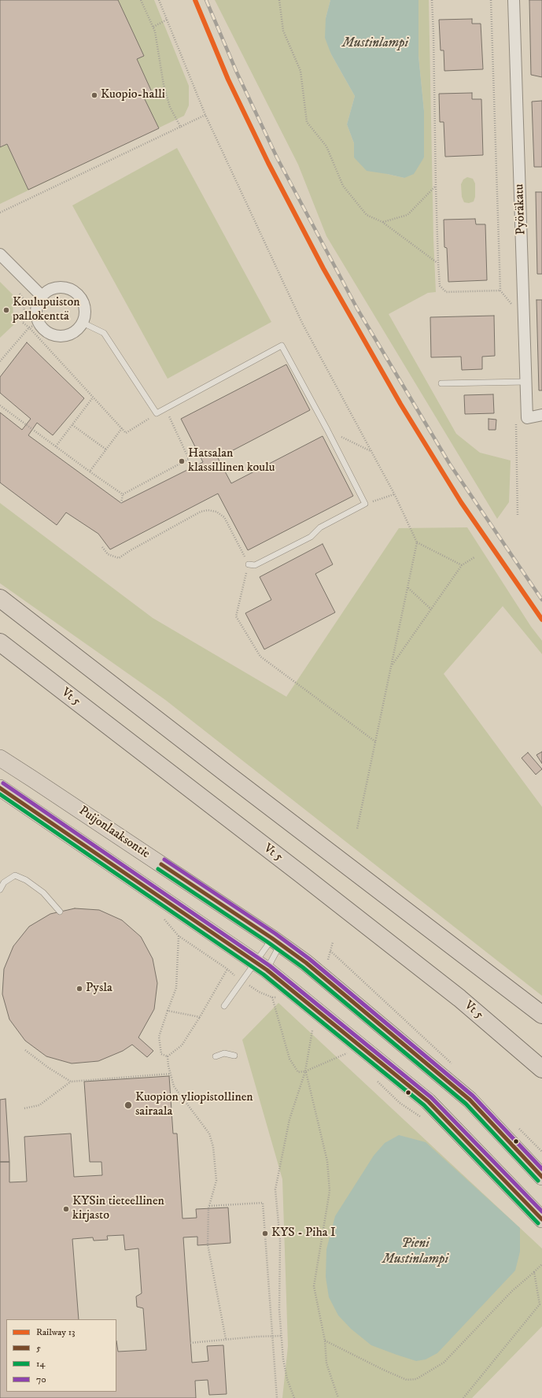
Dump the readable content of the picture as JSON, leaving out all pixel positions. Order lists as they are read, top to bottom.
{
  "streets": {
    "highway": ["Vt 5"],
    "main road": ["Puijonlaaksontie"],
    "street": ["Pyöräkatu"]
  },
  "water": ["Mustinlampi", "Pieni Mustinlampi"],
  "places": [
    "Kuopio-halli",
    "Koulupuiston pallokenttä",
    "Hatsalan klassillinen koulu",
    "Pysla",
    "Kuopion yliopistollinen sairaala",
    "KYSin tieteellinen kirjasto",
    "KYS - Piha I"
  ],
  "lines": [
    "rail line 13",
    "transit line 70",
    "transit line 5",
    "transit line 14"
  ],
  "legend": [
    "Railway 13",
    "5",
    "14",
    "70"
  ]
}
